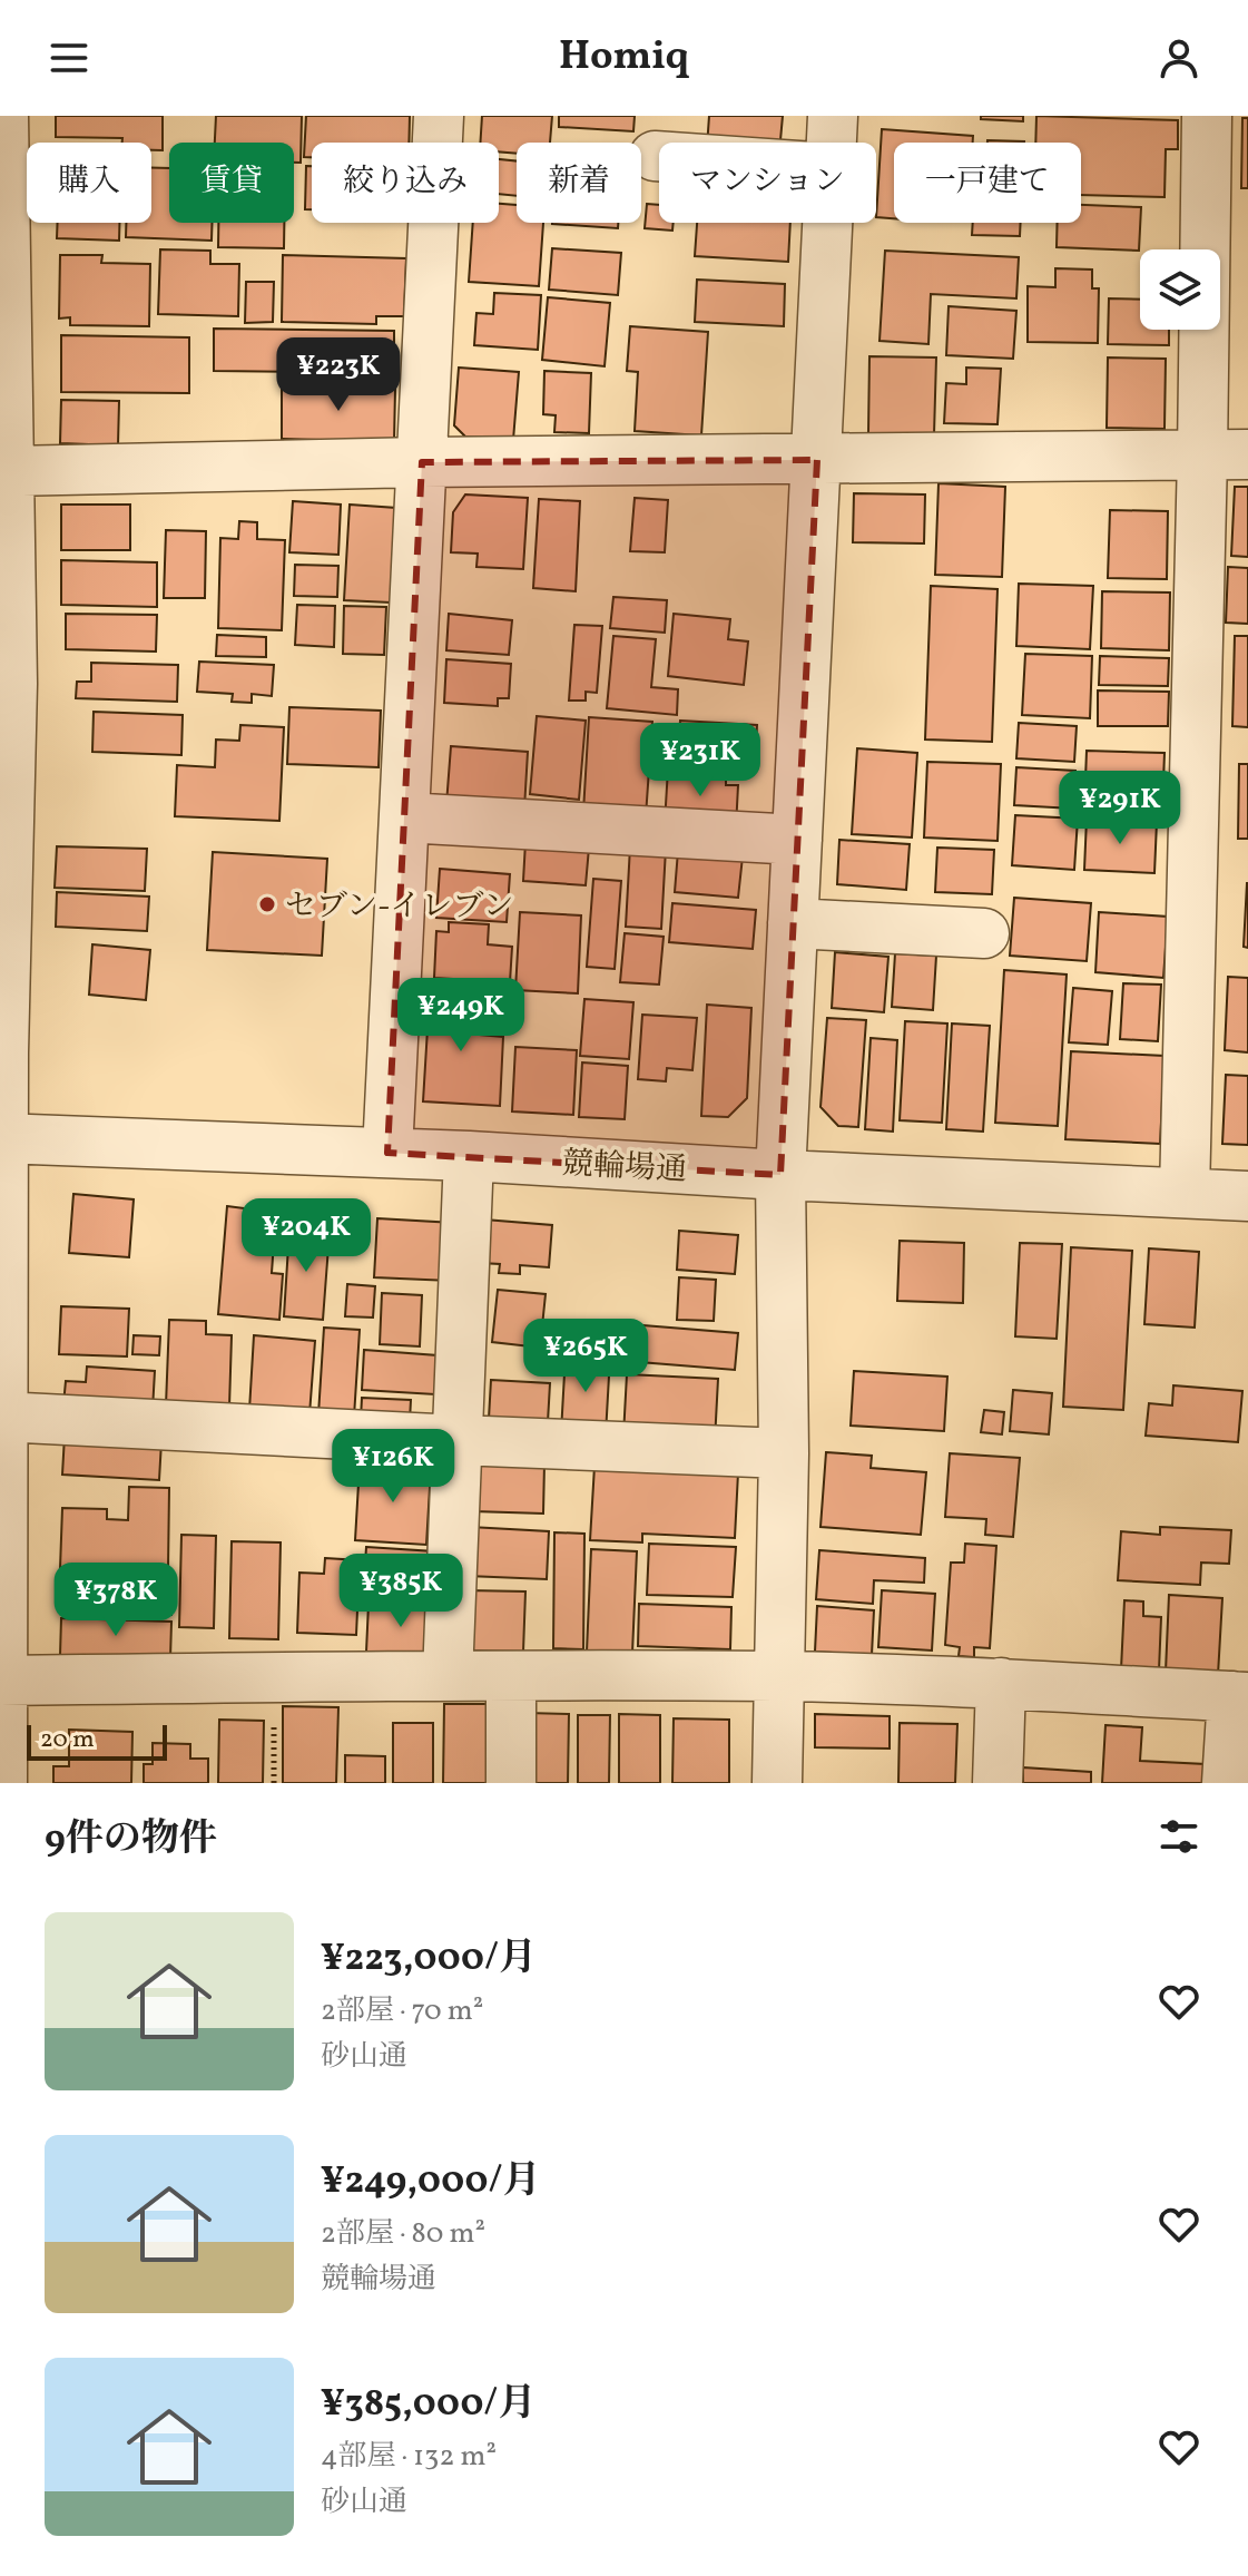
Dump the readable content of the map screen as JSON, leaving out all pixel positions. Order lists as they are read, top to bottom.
{
  "streets": {
    "street": ["競輪場通"]
  },
  "places": ["セブン-イレブン"],
  "scale_bar": "20 m",
  "page": {
    "header": "Homiq",
    "chip": [
      "購入",
      "賃貸",
      "絞り込み",
      "新着",
      "マンション",
      "一戸建て"
    ],
    "price": [
      "¥223K",
      "¥231K",
      "¥291K",
      "¥249K",
      "¥204K",
      "¥265K",
      "¥126K",
      "¥385K",
      "¥378K"
    ],
    "scale": "20 m",
    "heading": "9件の物件",
    "list": [
      {
        "name": "¥223,000/月",
        "note": "2部屋 · 70 m² · 砂山通"
      },
      {
        "name": "¥249,000/月",
        "note": "2部屋 · 80 m² · 競輪場通"
      },
      {
        "name": "¥385,000/月",
        "note": "4部屋 · 132 m² · 砂山通"
      }
    ]
  }
}
